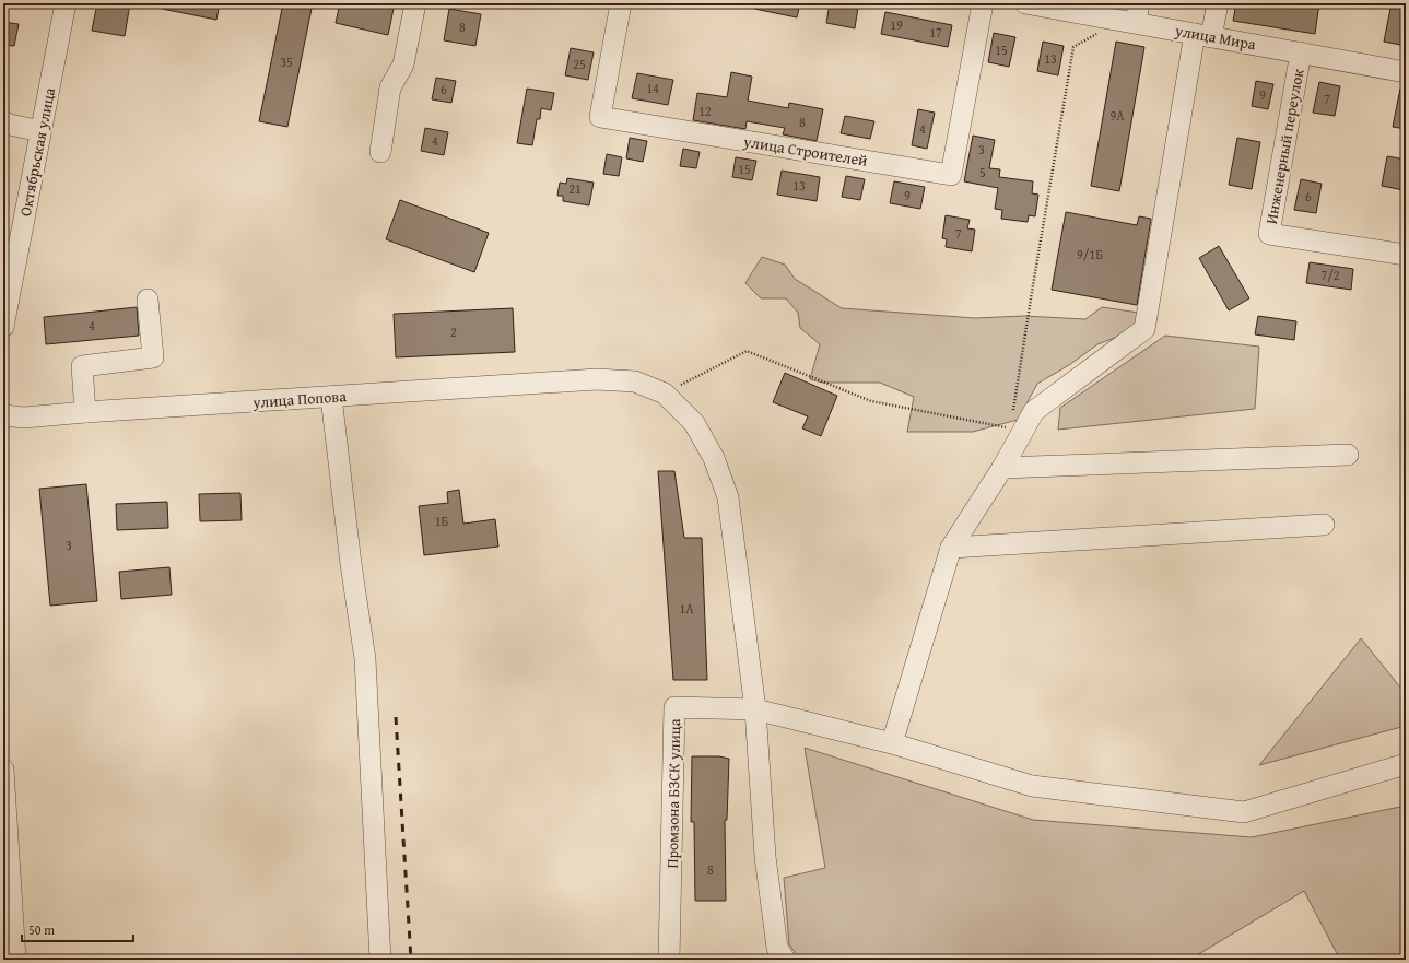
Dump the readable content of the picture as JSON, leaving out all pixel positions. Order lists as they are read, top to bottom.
{
  "streets": {
    "street": [
      "улица Мира",
      "Инженерный переулок",
      "улица Строителей",
      "Октябрьская улица",
      "улица Попова",
      "Промзона БЗСК улица"
    ]
  },
  "crossings": [
    ["улица Мира", "Инженерный переулок"]
  ],
  "house_numbers": [
    "19",
    "8",
    "17",
    "15",
    "13",
    "35",
    "25",
    "14",
    "6",
    "9",
    "7",
    "12",
    "9А",
    "8",
    "4",
    "4",
    "3",
    "15",
    "5",
    "13",
    "21",
    "9",
    "6",
    "7",
    "9/1Б",
    "7/2",
    "4",
    "2",
    "1Б",
    "3",
    "1А",
    "8"
  ],
  "scale_bar": "50 m"
}
